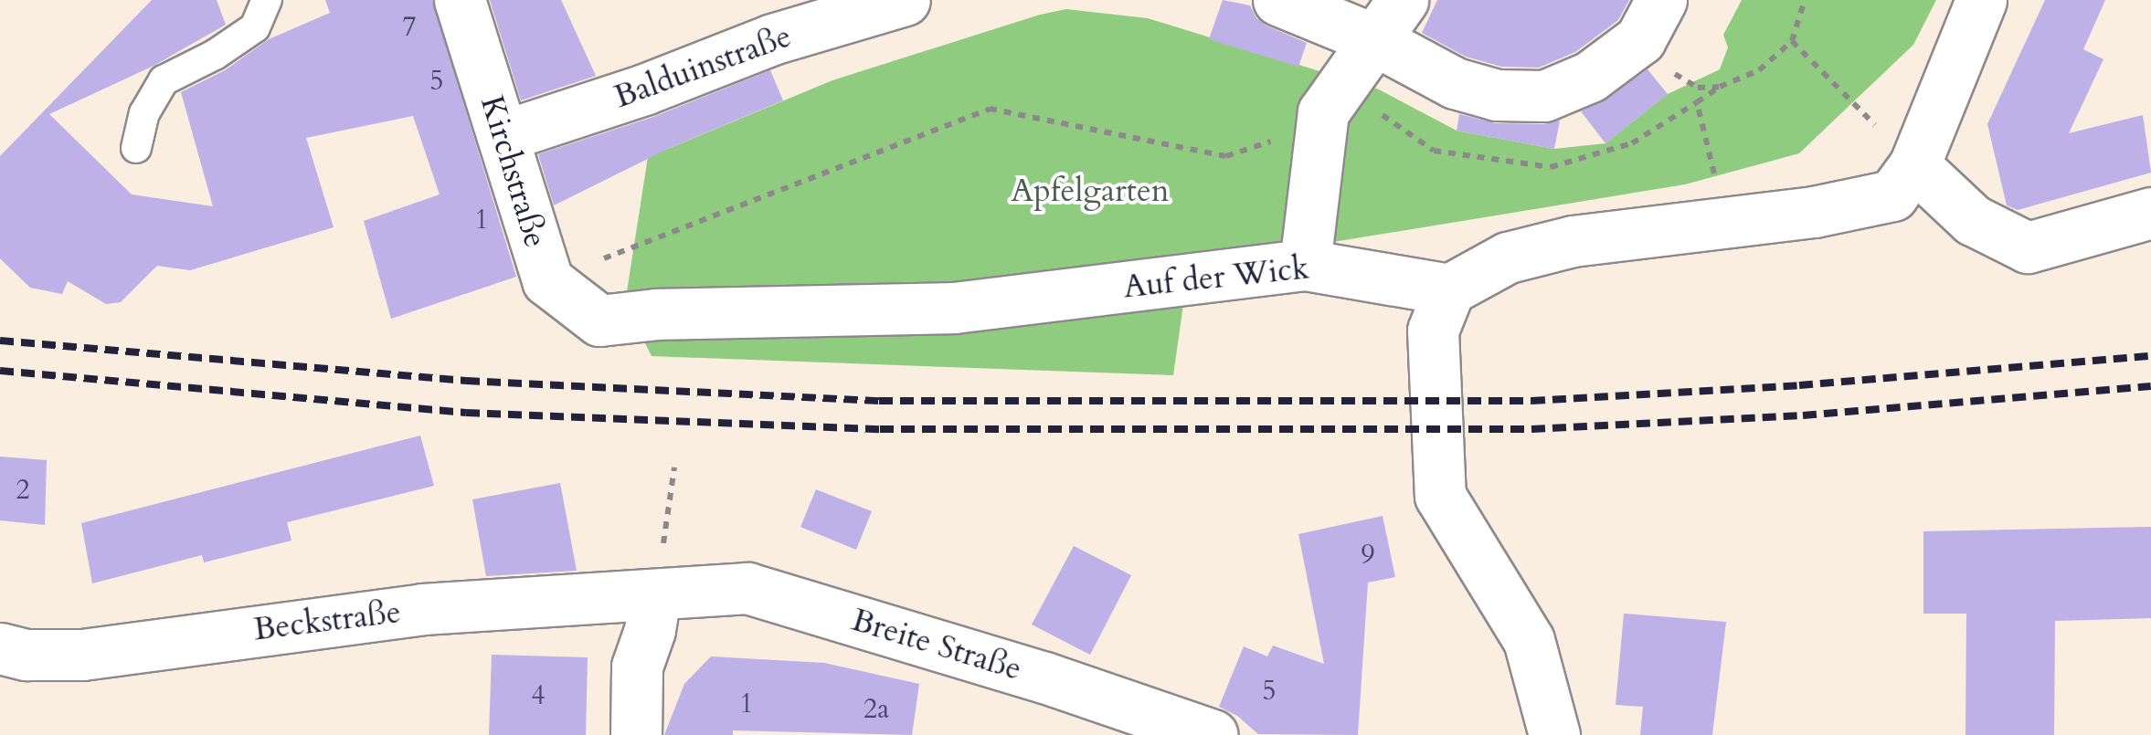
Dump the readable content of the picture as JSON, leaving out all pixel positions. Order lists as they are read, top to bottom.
{
  "streets": {
    "street": [
      "Balduinstraße",
      "Kirchstraße",
      "Auf der Wick",
      "Beckstraße",
      "Breite Straße"
    ]
  },
  "crossings": [
    ["Balduinstraße", "Kirchstraße"],
    ["Kirchstraße", "Auf der Wick"],
    ["Beckstraße", "Breite Straße"]
  ],
  "parks": ["Apfelgarten"],
  "house_numbers": [
    "7",
    "5",
    "1",
    "2",
    "9",
    "5",
    "4",
    "1",
    "2a"
  ]
}
